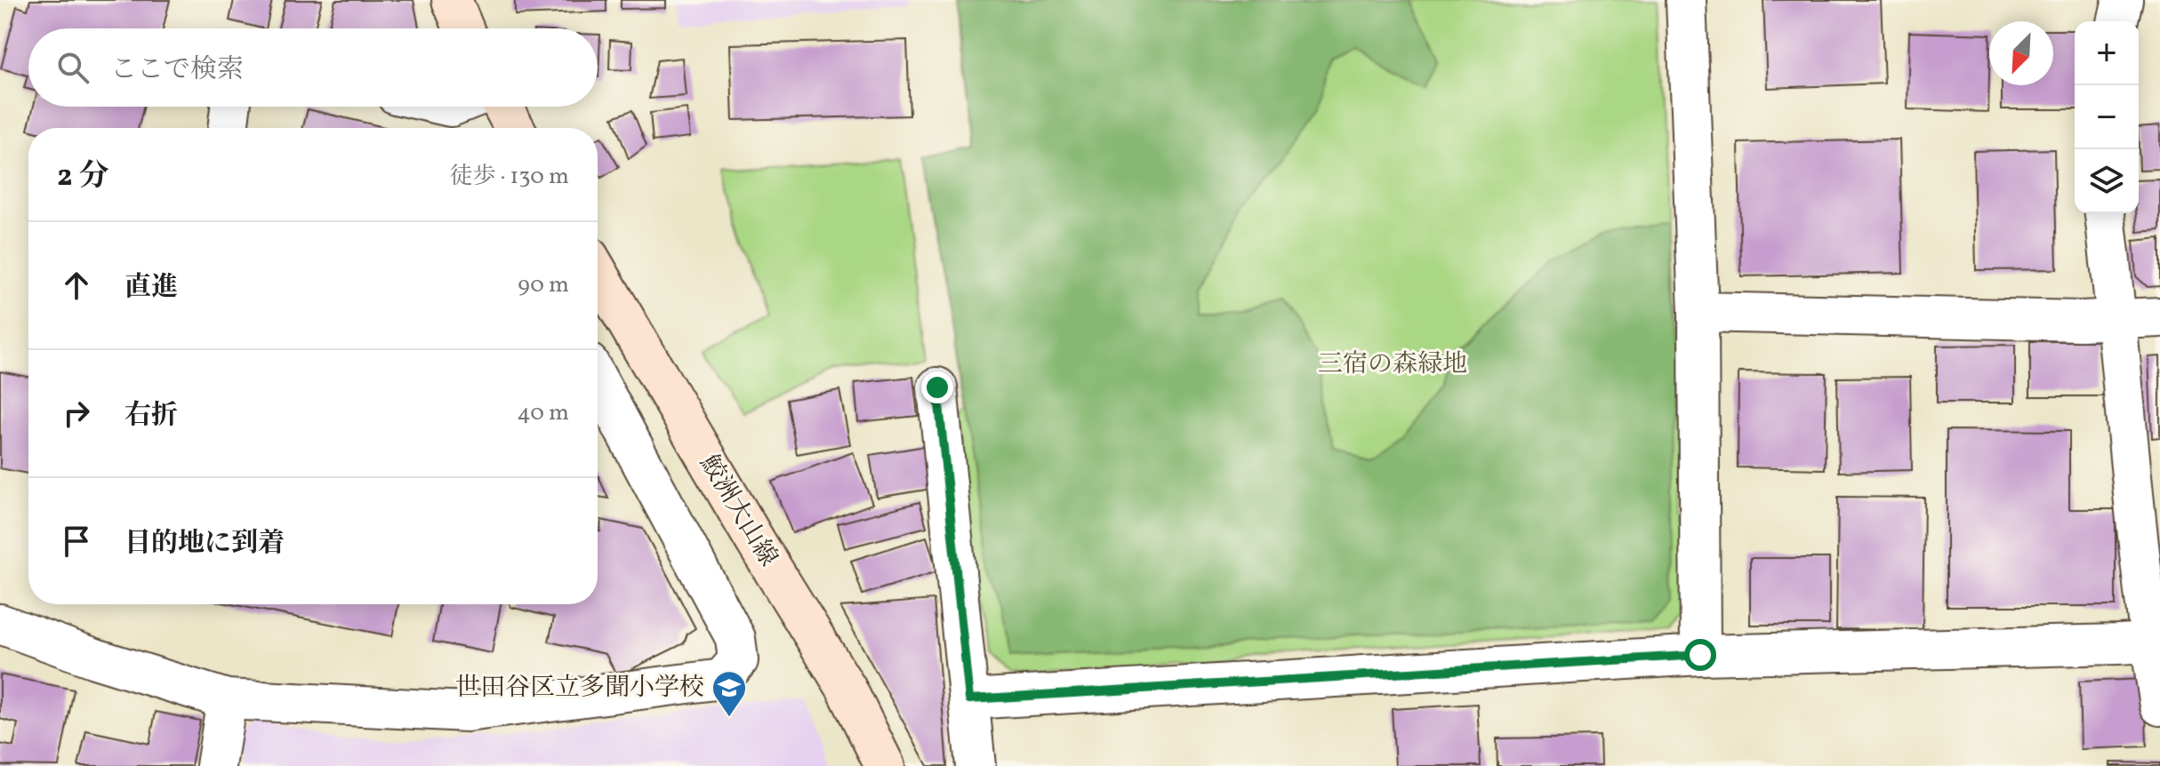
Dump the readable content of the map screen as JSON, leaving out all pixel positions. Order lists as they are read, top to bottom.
{
  "streets": {
    "main road": ["鮫洲大山線"]
  },
  "parks": ["三宿の森緑地"],
  "places": {
    "school or university": ["世田谷区立多聞小学校"]
  },
  "north": "bottom left",
  "page": {
    "map_buttons": ["+", "−"],
    "search": "ここで検索",
    "heading": ["2 分", "徒歩 · 130 m"],
    "list": [
      ["直進", "90 m"],
      ["右折", "40 m"],
      "目的地に到着"
    ]
  }
}
